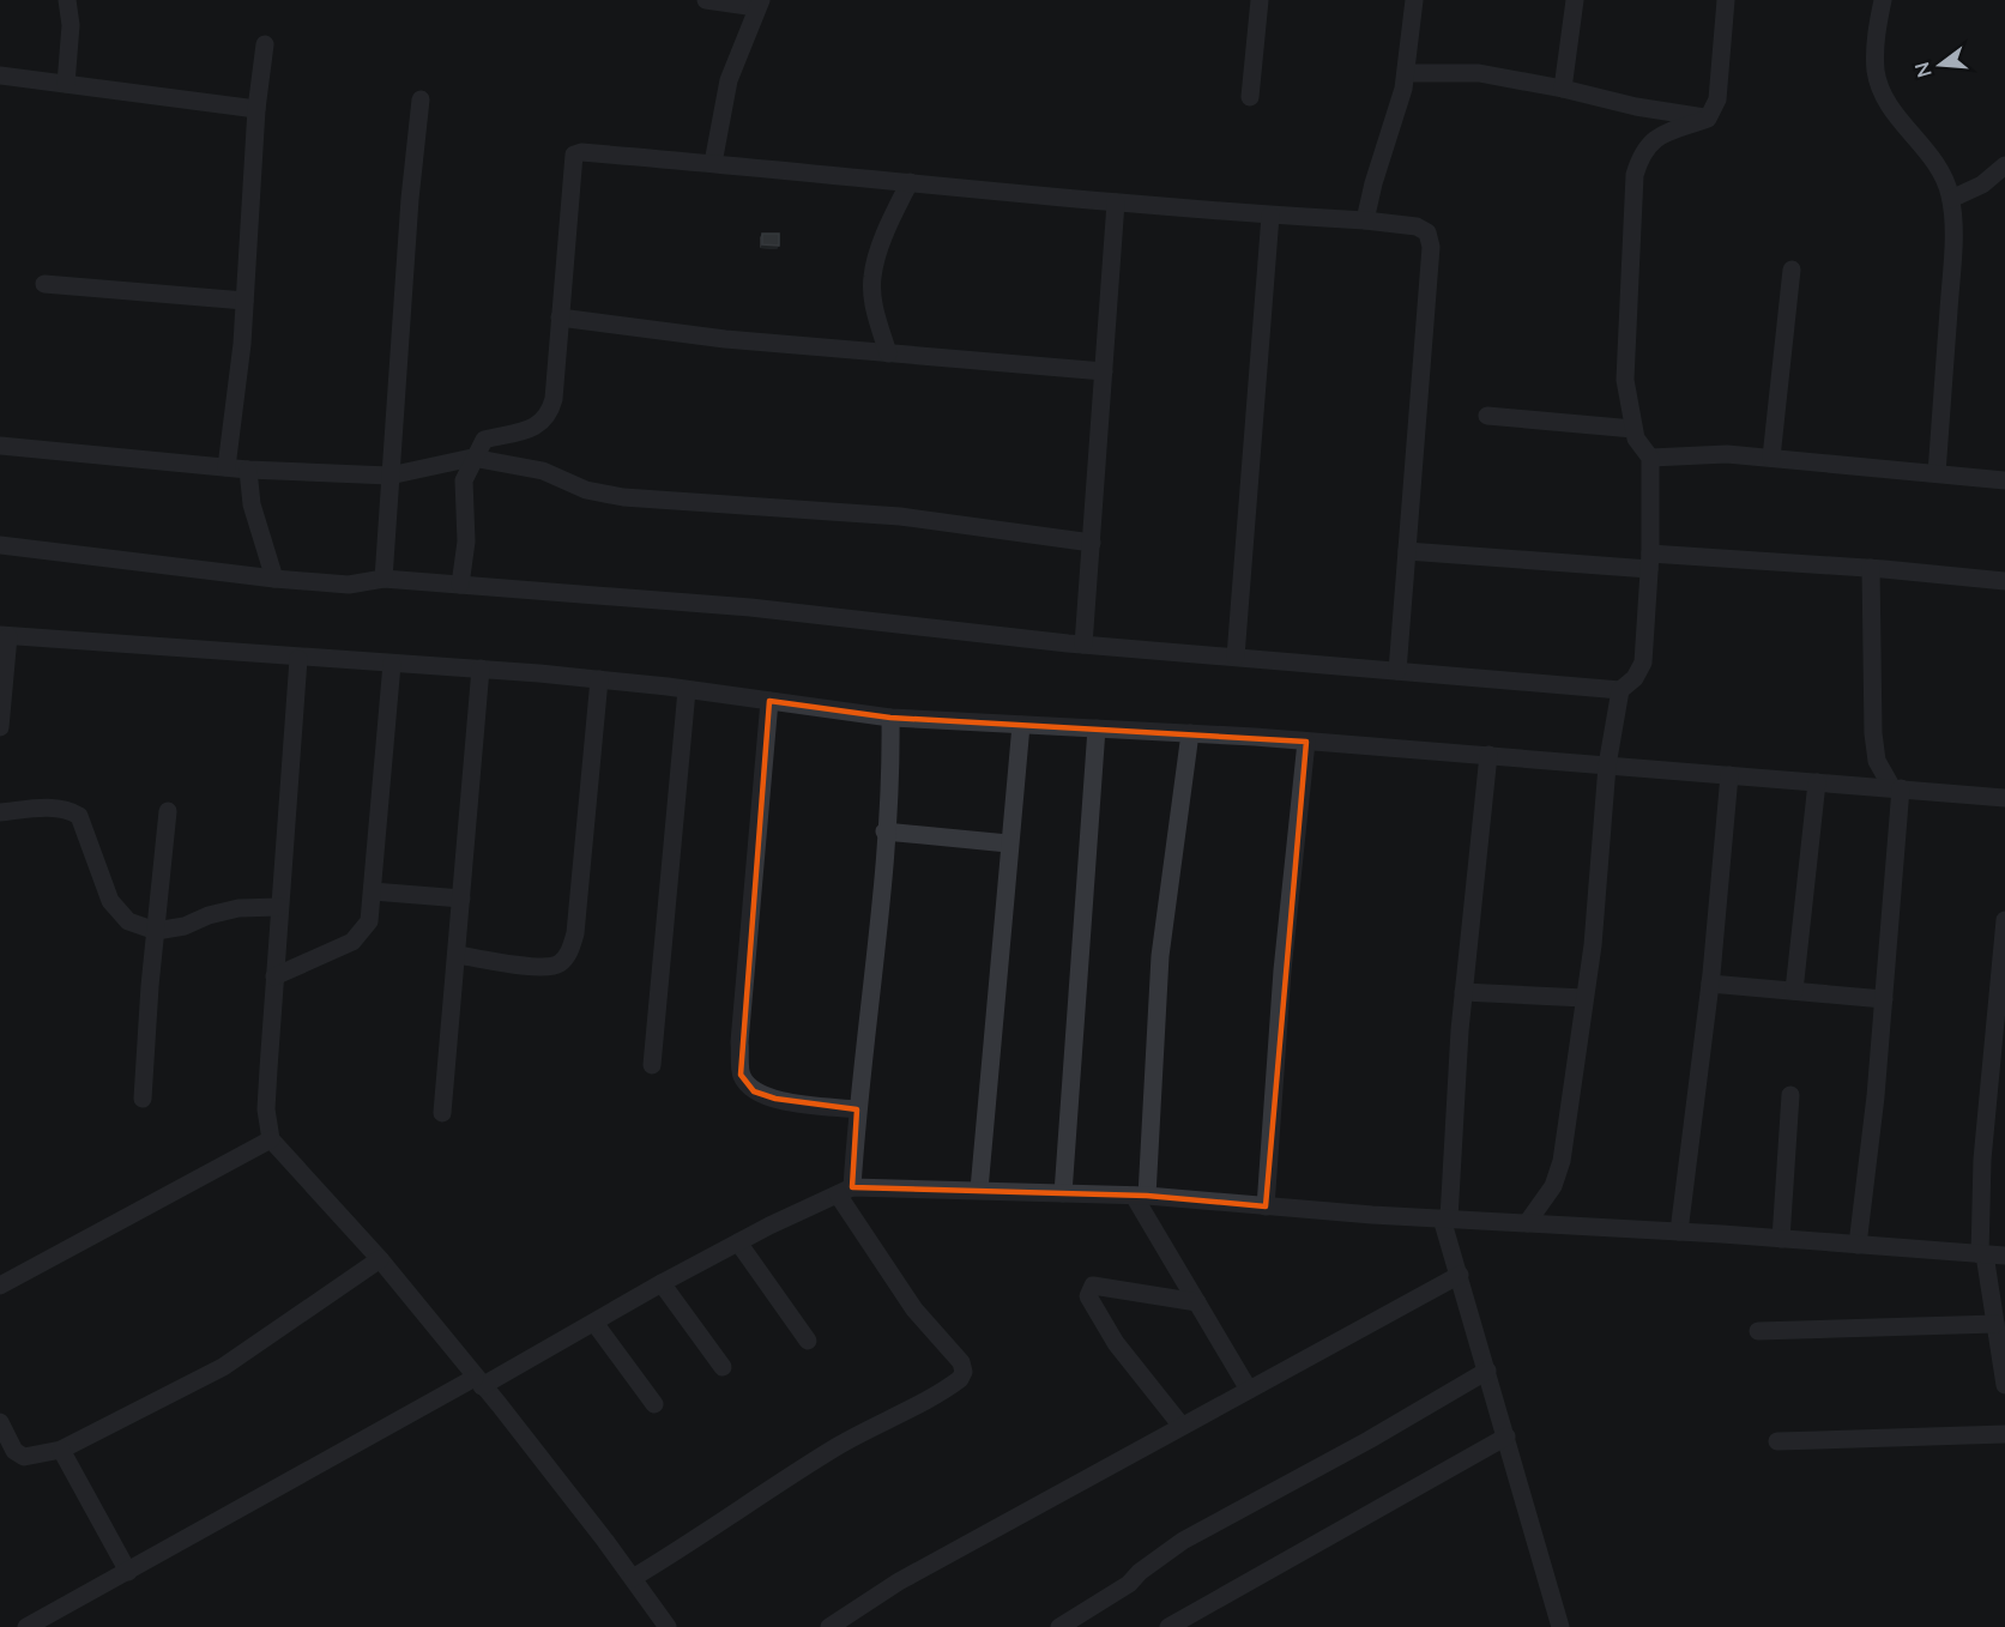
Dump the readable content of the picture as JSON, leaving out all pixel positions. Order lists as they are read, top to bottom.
{
  "north": "left"
}
